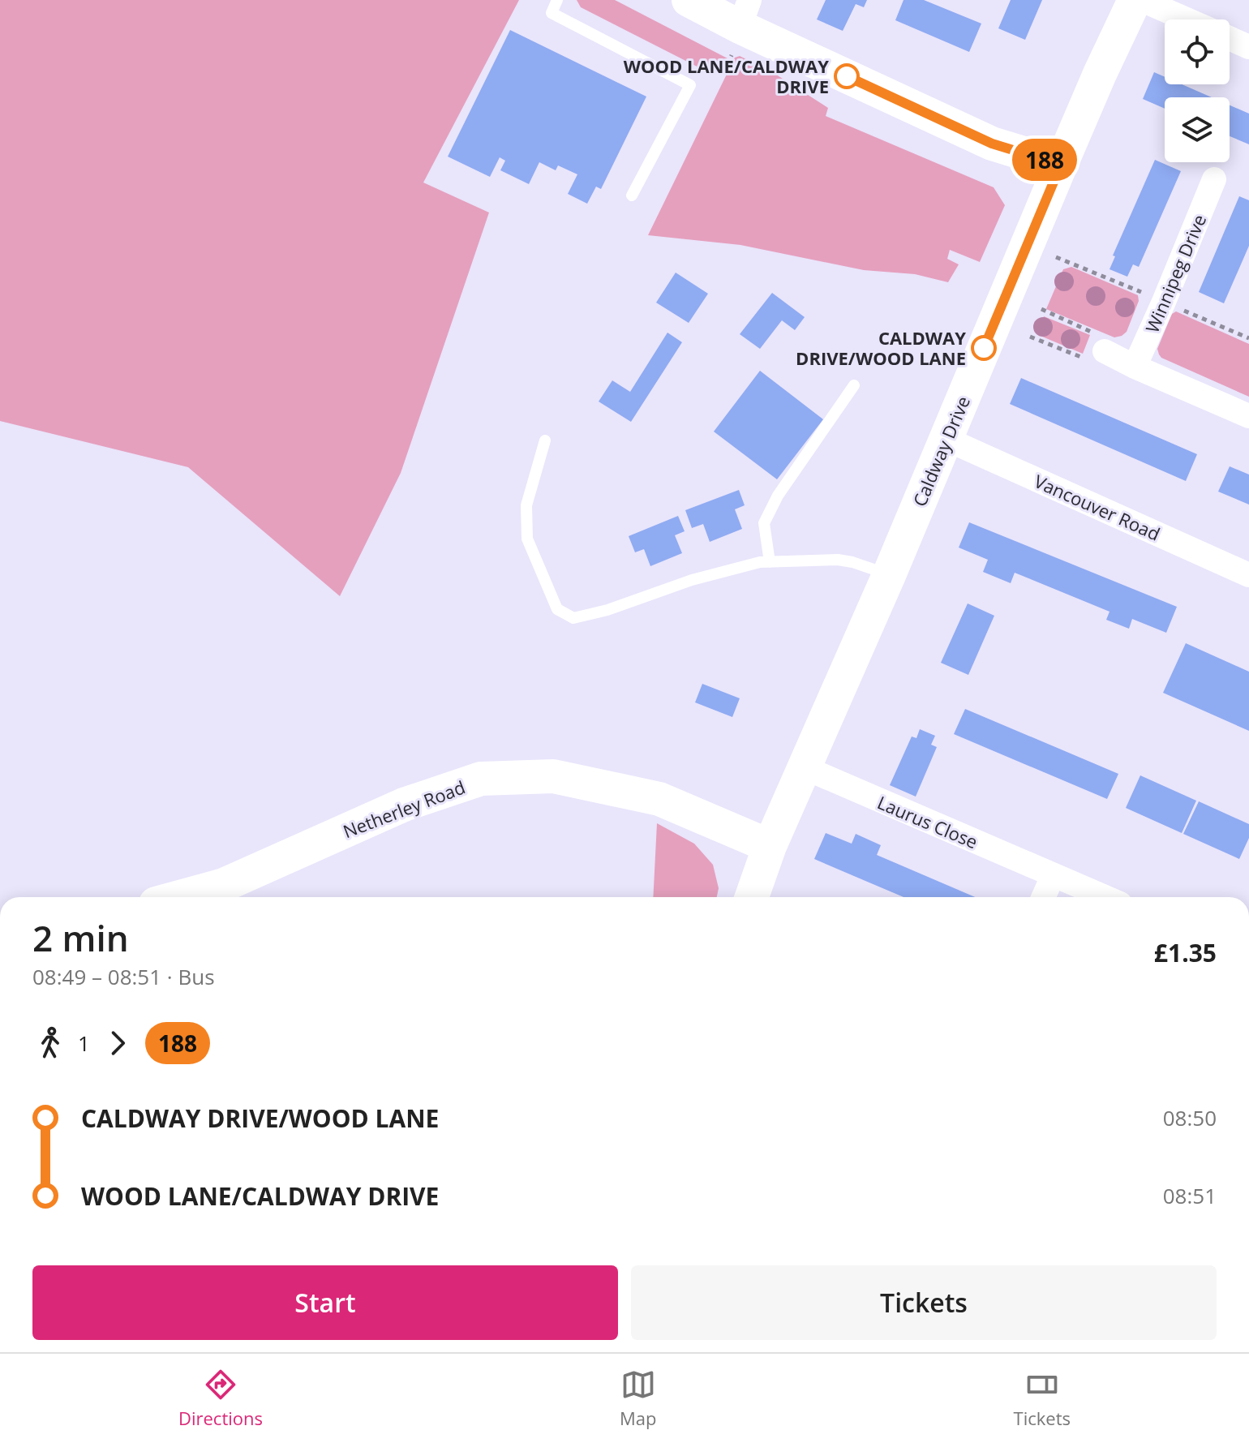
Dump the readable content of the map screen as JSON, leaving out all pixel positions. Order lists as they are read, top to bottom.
{
  "streets": {
    "main road": ["Caldway Drive", "Netherley Road"],
    "street": ["Winnipeg Drive", "Vancouver Road", "Laurus Close"]
  },
  "crossings": [
    ["Caldway Drive", "Vancouver Road"],
    ["Caldway Drive", "Netherley Road"],
    ["Caldway Drive", "Laurus Close"]
  ],
  "places": ["WOOD LANE/CALDWAY DRIVE", "CALDWAY DRIVE/WOOD LANE"],
  "lines": ["bus line 188"],
  "page": {
    "on_map": "188",
    "heading": ["2 min", "08:49 – 08:51 · Bus", "£1.35"],
    "legs": ["1", "188"],
    "list": [
      {
        "name": "CALDWAY DRIVE/WOOD LANE",
        "value": "08:50"
      },
      {
        "name": "WOOD LANE/CALDWAY DRIVE",
        "value": "08:51"
      }
    ],
    "buttons": ["Start", "Tickets"],
    "tabs": ["Directions", "Map", "Tickets"]
  }
}
